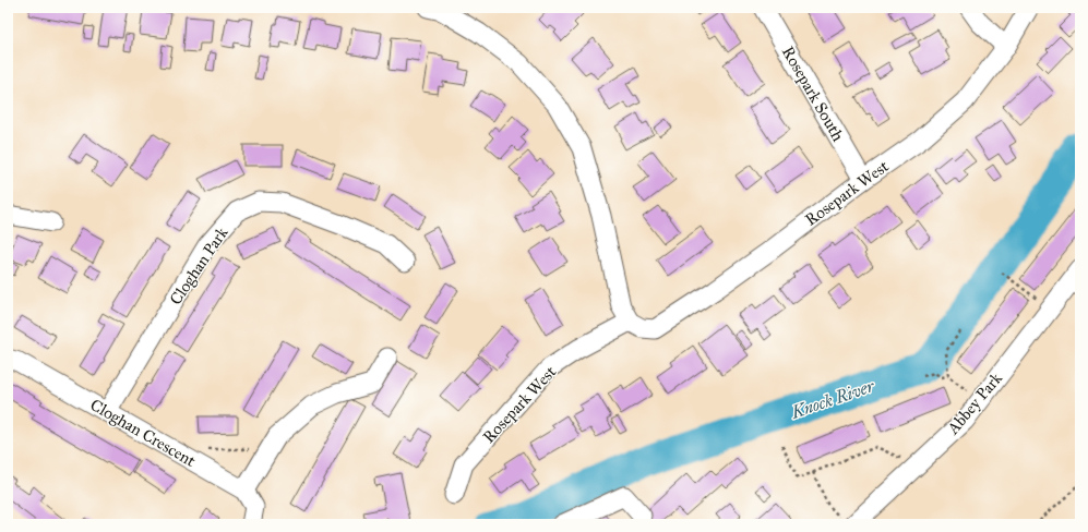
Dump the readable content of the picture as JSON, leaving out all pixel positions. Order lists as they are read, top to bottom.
{
  "streets": {
    "street": [
      "Rosepark South",
      "Rosepark West",
      "Cloghan Park",
      "Abbey Park",
      "Cloghan Crescent"
    ]
  },
  "crossings": [
    ["Rosepark South", "Rosepark West"],
    ["Cloghan Park", "Cloghan Crescent"]
  ],
  "water": ["Knock River"]
}
